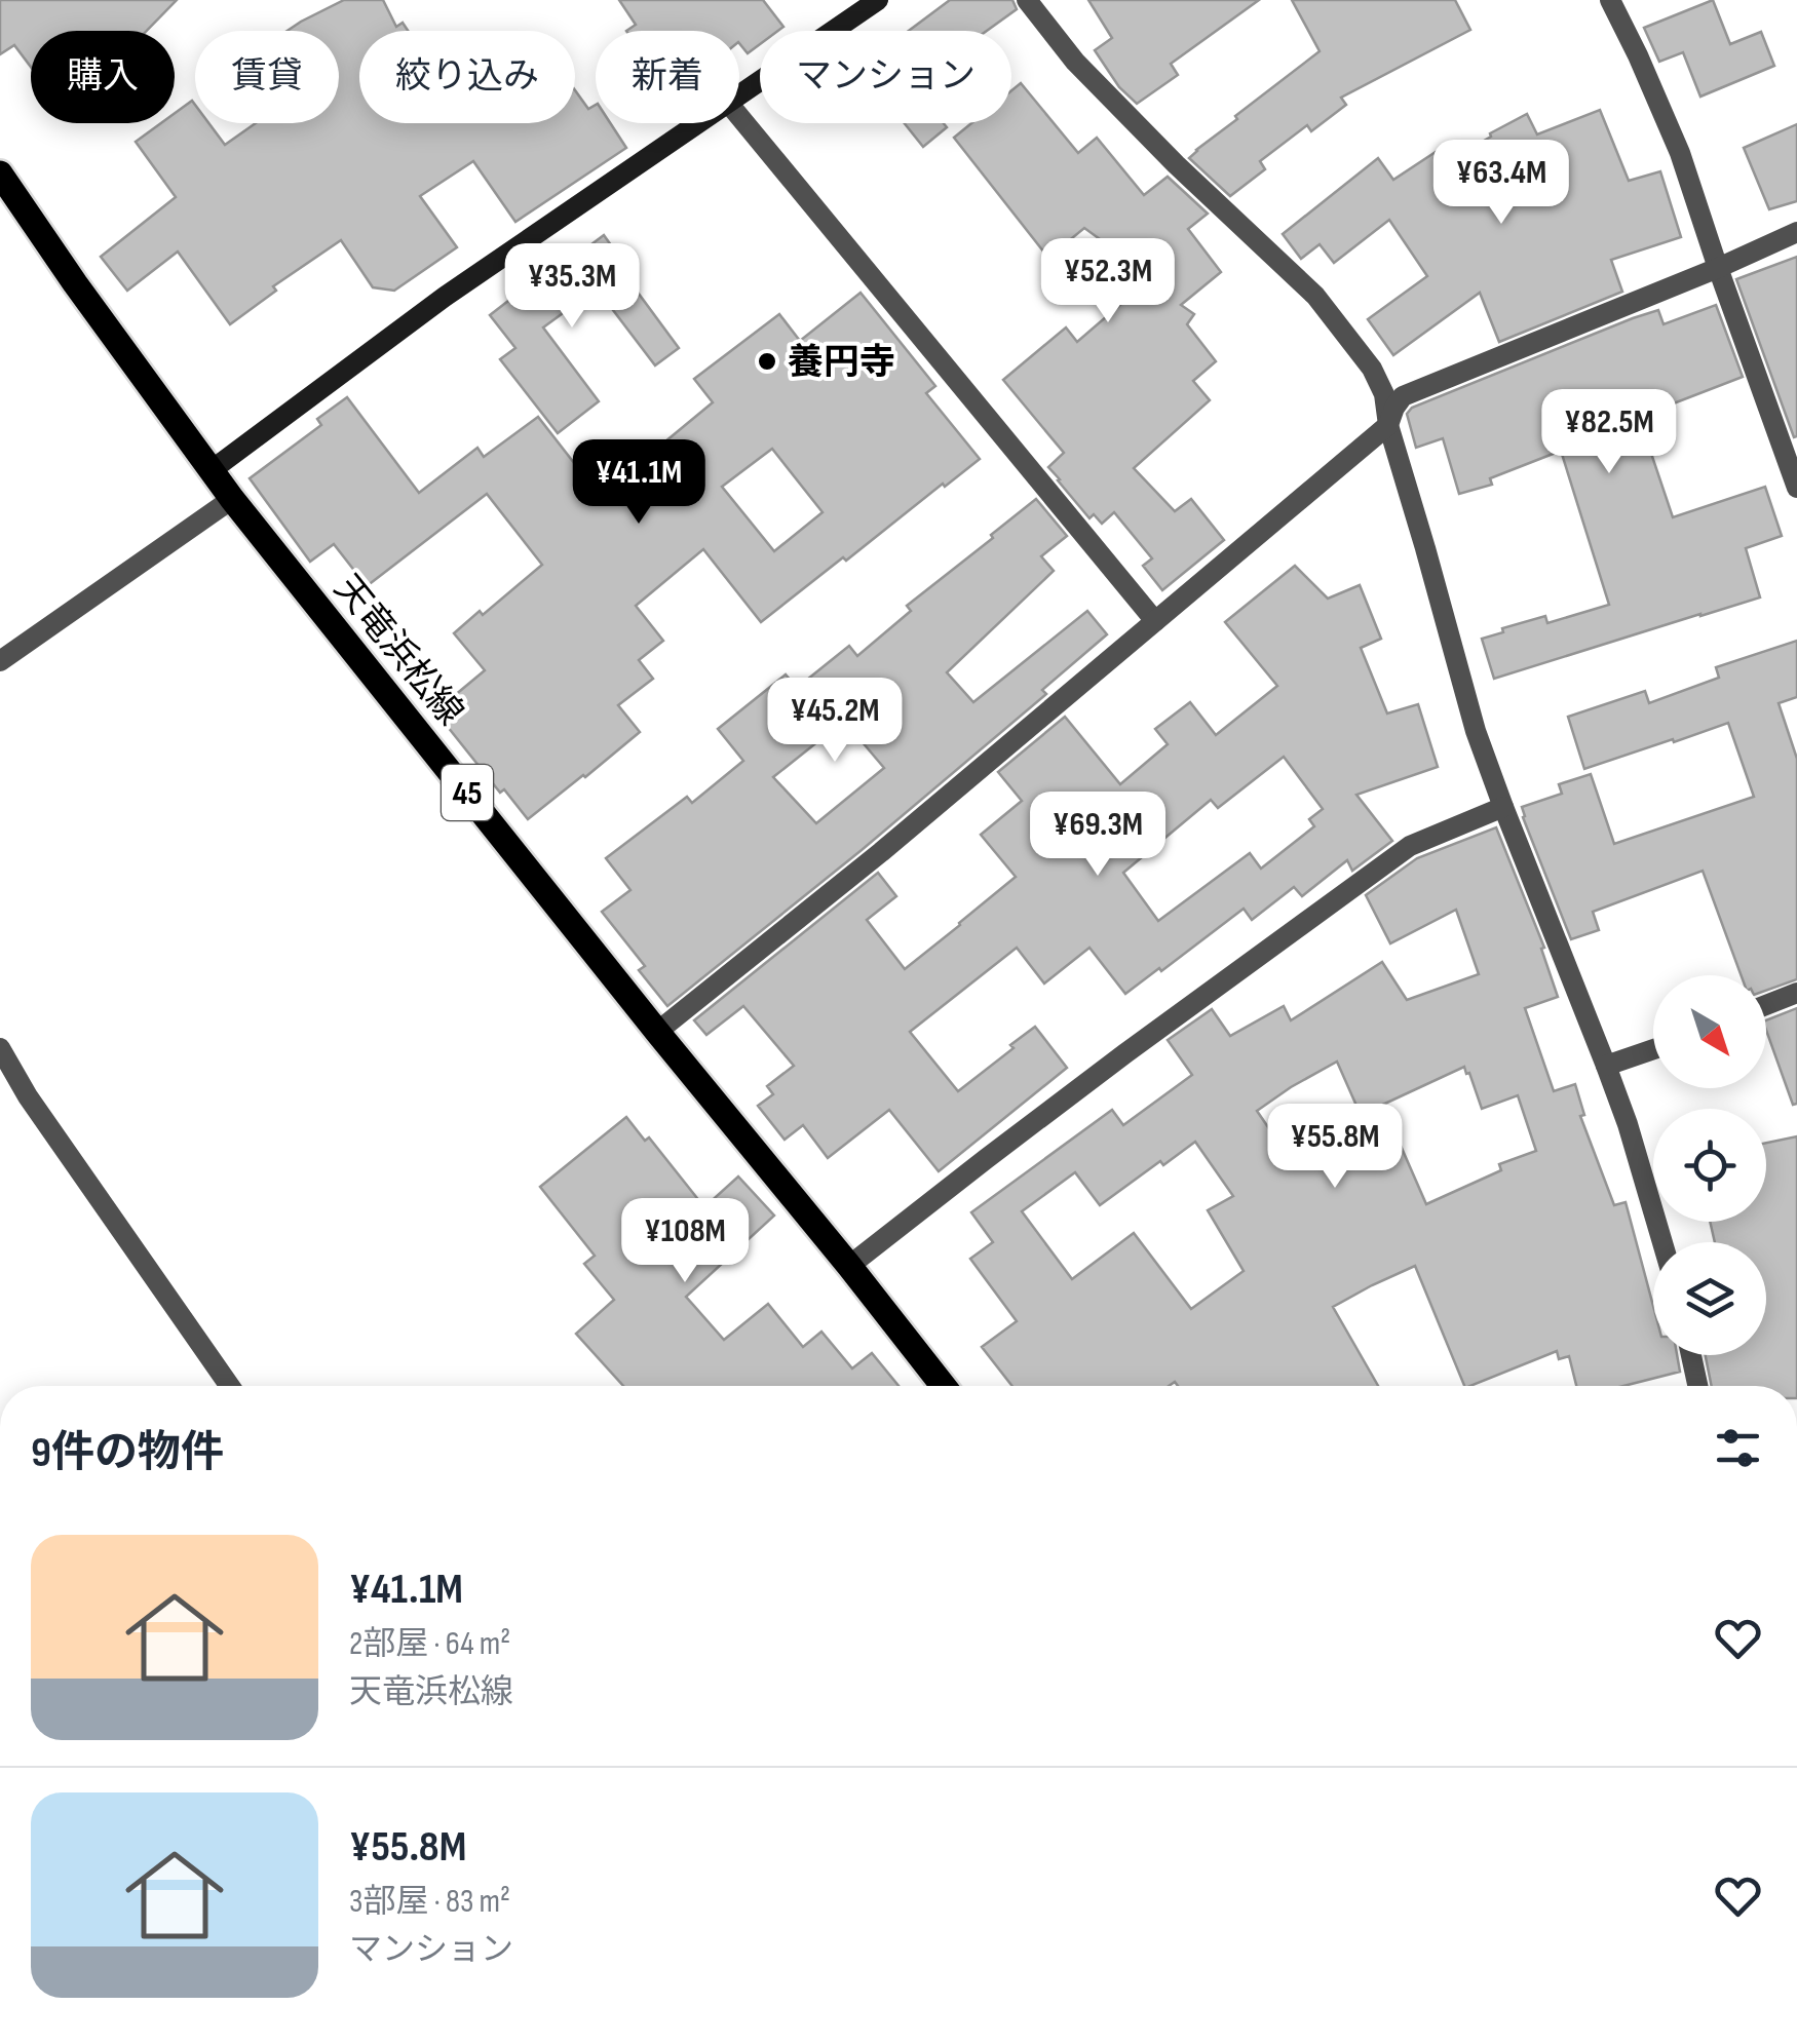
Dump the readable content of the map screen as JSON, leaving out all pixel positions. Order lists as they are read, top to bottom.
{
  "streets": {
    "main road": ["天竜浜松線", "45"]
  },
  "places": ["養円寺"],
  "north": "bottom right",
  "page": {
    "chip": [
      "購入",
      "賃貸",
      "絞り込み",
      "新着",
      "マンション"
    ],
    "price": [
      "¥63.4M",
      "¥52.3M",
      "¥35.3M",
      "¥82.5M",
      "¥41.1M",
      "¥45.2M",
      "¥69.3M",
      "¥55.8M",
      "¥108M"
    ],
    "heading": "9件の物件",
    "list": [
      {
        "name": "¥41.1M",
        "note": "2部屋 · 64 m² · 天竜浜松線"
      },
      {
        "name": "¥55.8M",
        "note": "3部屋 · 83 m² · マンション"
      }
    ]
  }
}
